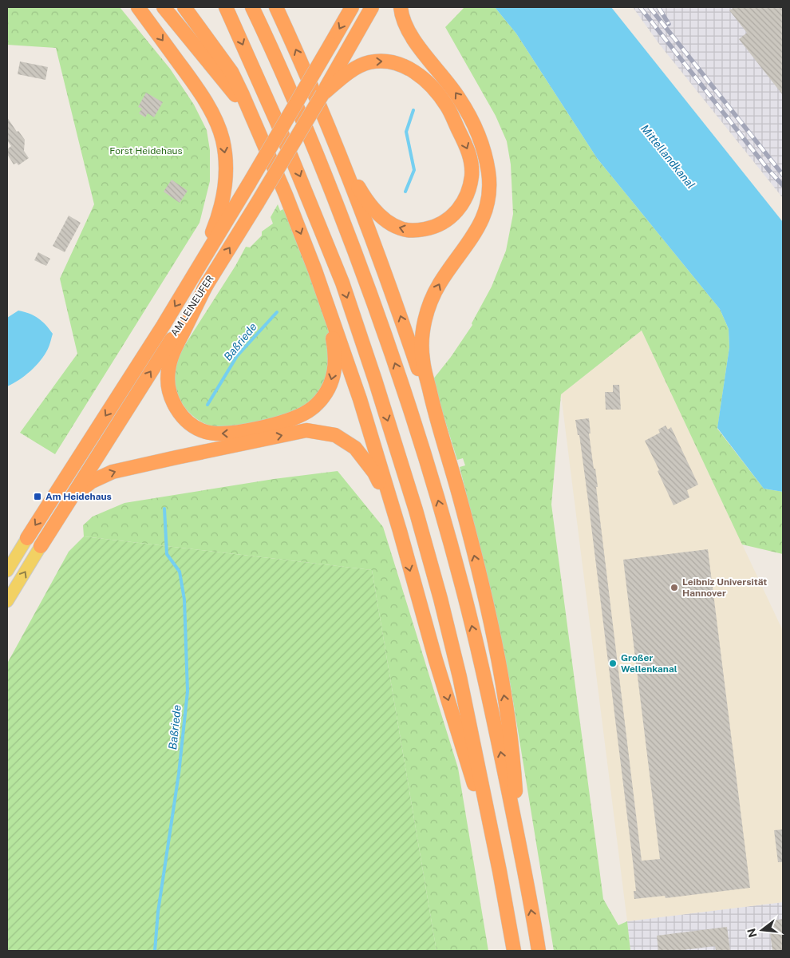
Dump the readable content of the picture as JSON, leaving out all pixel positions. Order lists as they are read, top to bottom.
{
  "streets": {
    "highway": ["AM LEINEUFER"]
  },
  "water": ["Mittellandkanal", "Baßriede"],
  "parks": ["Forst Heidehaus"],
  "places": {
    "transit": ["Am Heidehaus"],
    "other": ["Leibniz Universität Hannover", "Großer Wellenkanal"]
  },
  "north": "left"
}
